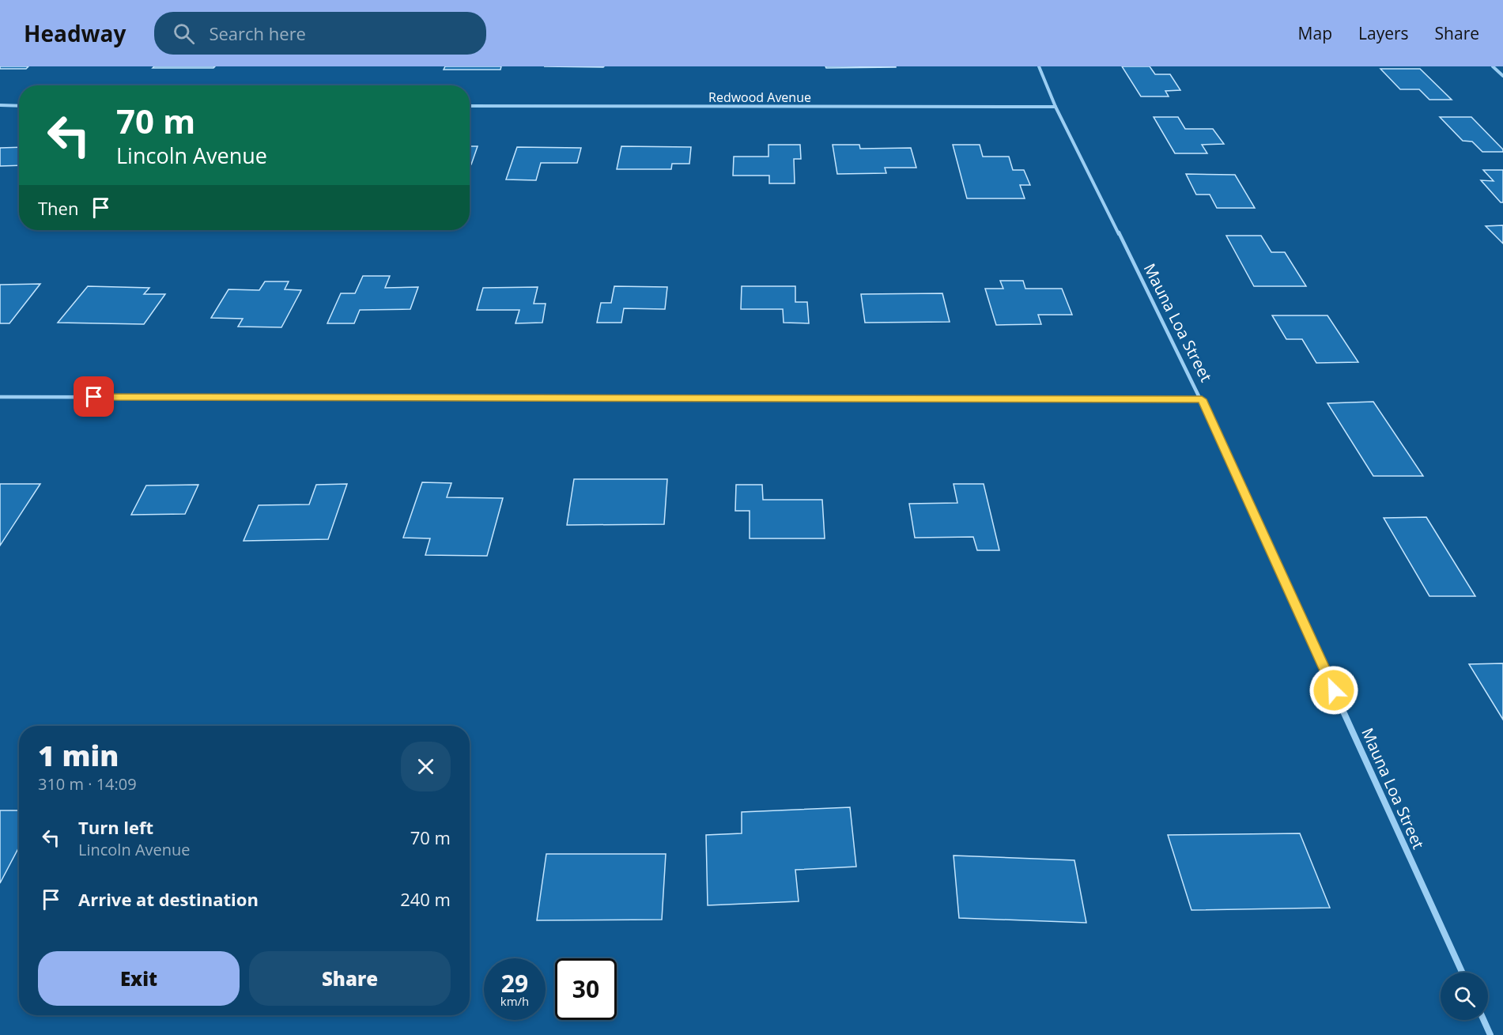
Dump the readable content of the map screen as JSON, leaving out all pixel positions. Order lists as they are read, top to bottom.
{
  "streets": {
    "street": ["Redwood Avenue", "Mauna Loa Street"]
  },
  "crossings": [
    ["Redwood Avenue", "Mauna Loa Street"]
  ],
  "page": {
    "header": "Headway",
    "search": "Search here",
    "nav": ["Map", "Layers", "Share"],
    "turn": ["70 m", "Lincoln Avenue"],
    "then": "Then",
    "heading": ["1 min", "310 m · 14:09"],
    "list": [
      {
        "name": "Turn left",
        "note": "Lincoln Avenue",
        "value": "70 m"
      },
      {
        "name": "Arrive at destination",
        "value": "240 m"
      }
    ],
    "buttons": ["Exit", "Share"],
    "speed": "29 km/h",
    "limit": "30"
  }
}
